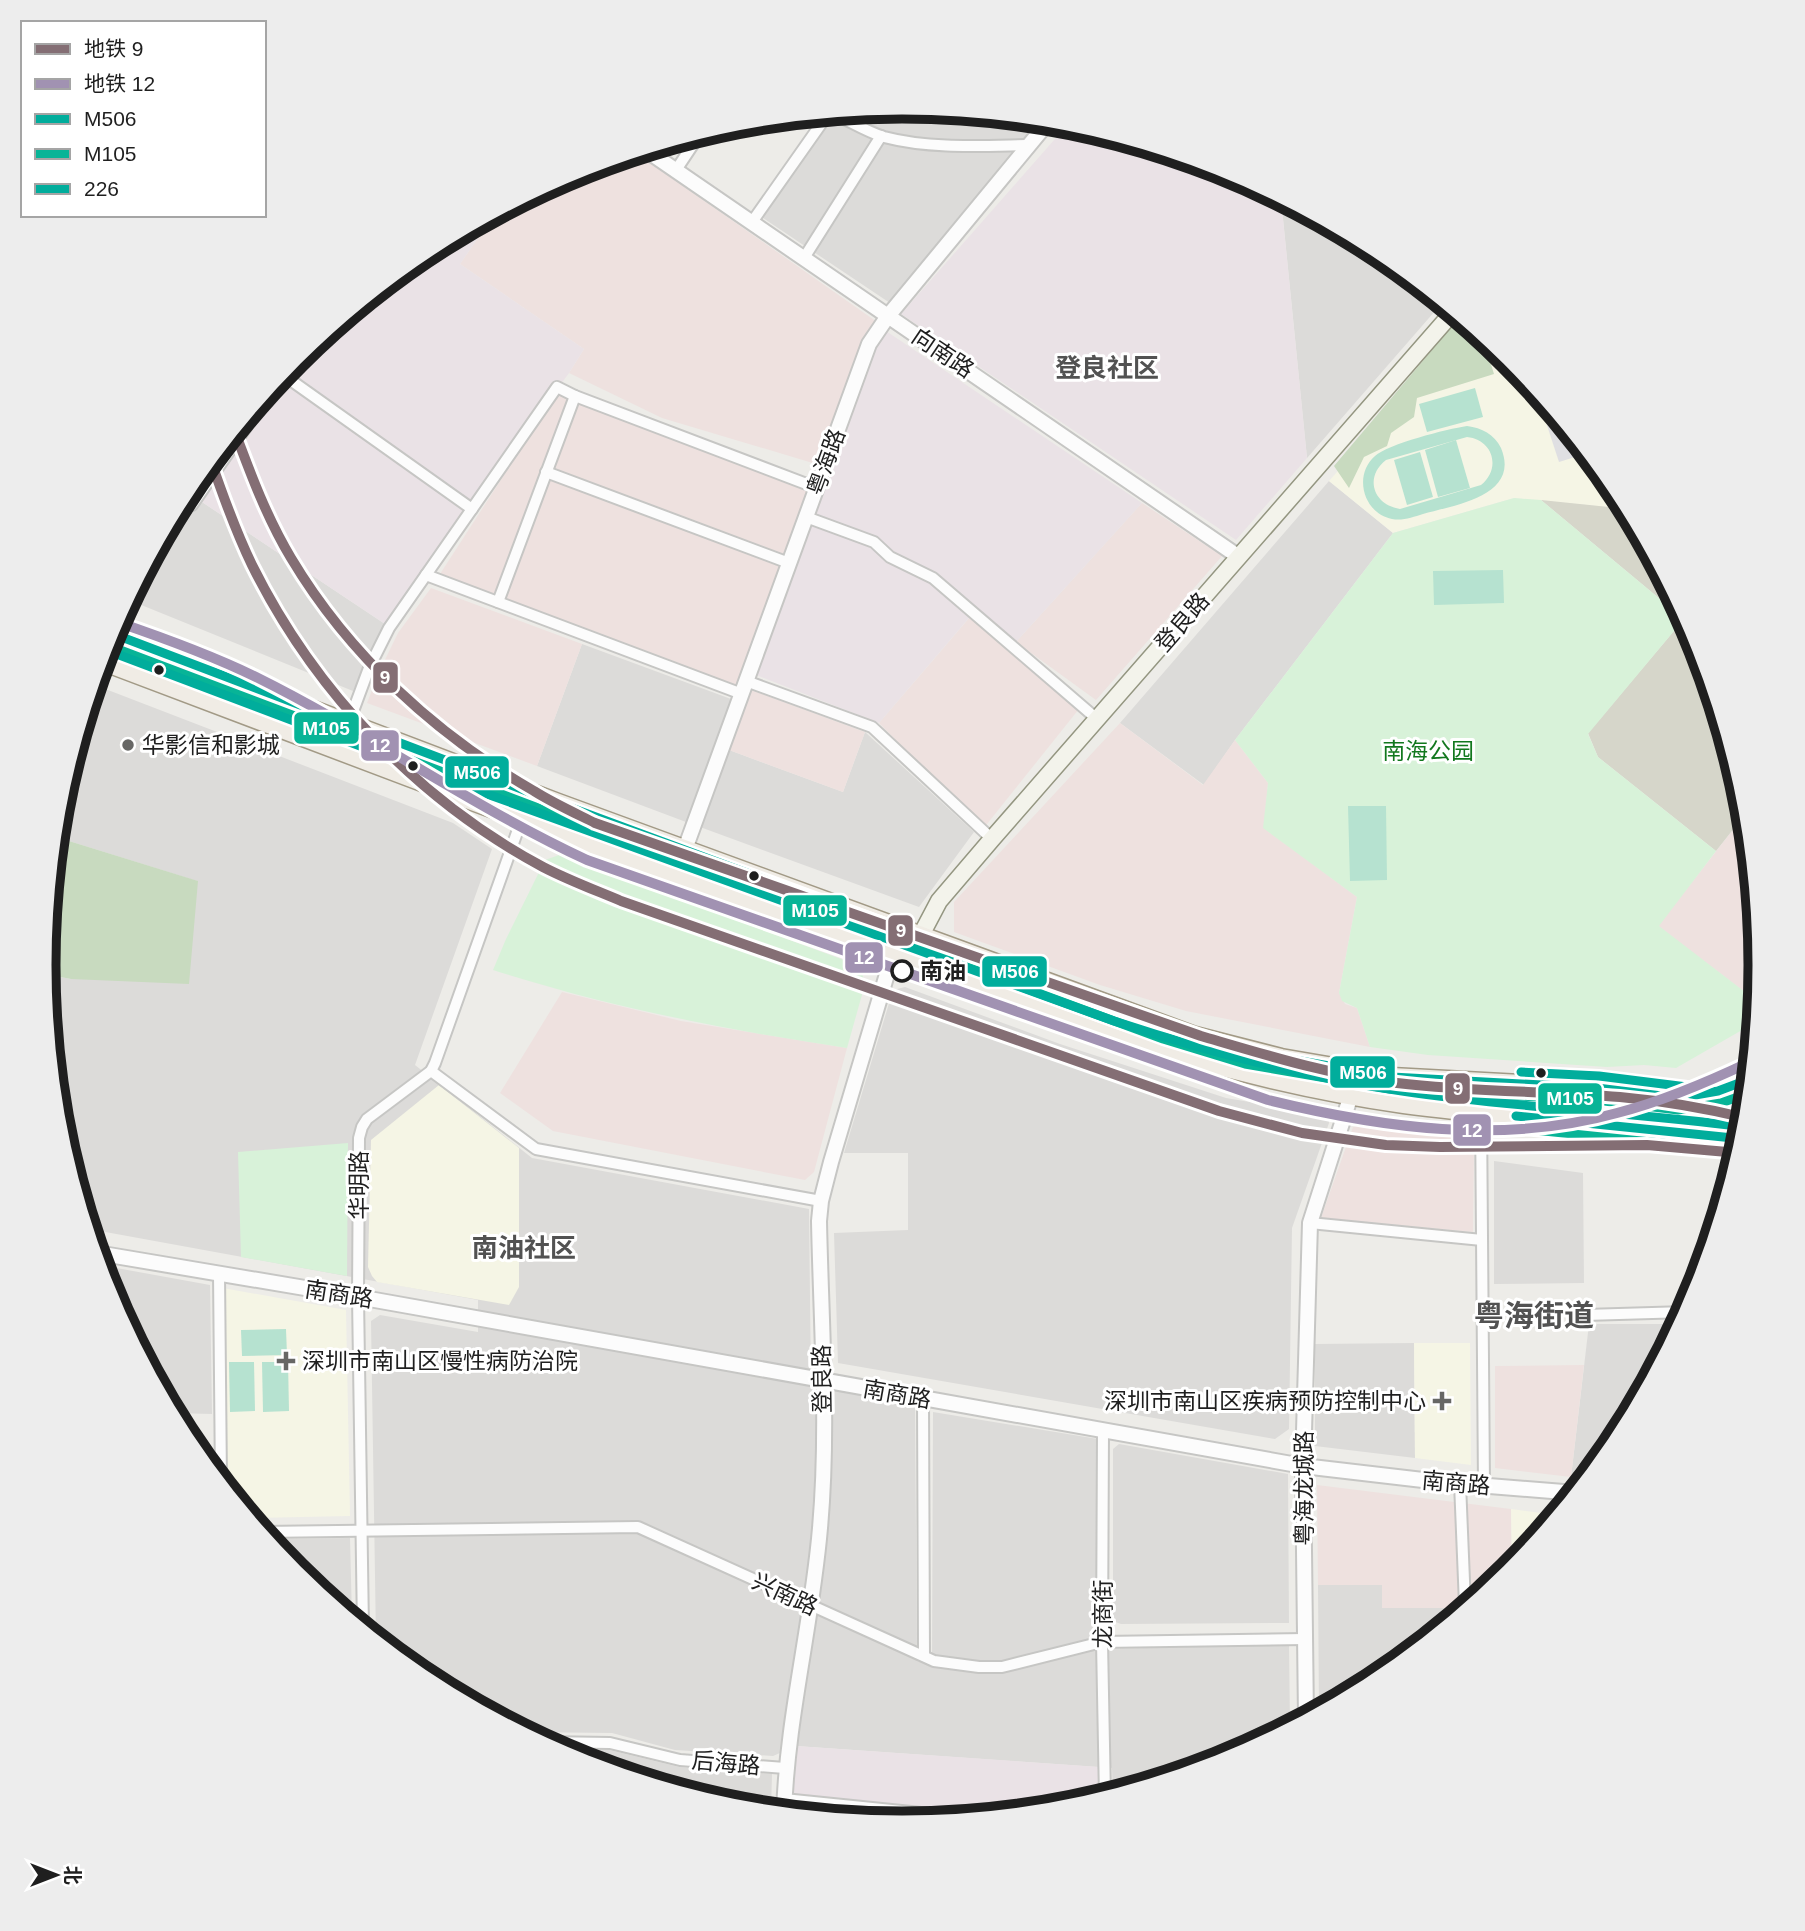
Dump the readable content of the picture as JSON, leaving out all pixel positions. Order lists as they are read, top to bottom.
{
  "streets": {
    "main road": ["登良路"],
    "street": [
      "向南路",
      "粤海路",
      "华明路",
      "南商路",
      "粤海龙城路",
      "兴南路",
      "龙商街",
      "后海路"
    ]
  },
  "crossings": [
    ["向南路", "粤海路"],
    ["向南路", "登良路"],
    ["登良路", "南商路"],
    ["登良路", "兴南路"],
    ["登良路", "后海路"],
    ["华明路", "南商路"],
    ["华明路", "兴南路"],
    ["南商路", "粤海龙城路"],
    ["南商路", "龙商街"],
    ["粤海龙城路", "兴南路"],
    ["兴南路", "龙商街"]
  ],
  "districts": ["登良社区", "南油社区", "粤海街道"],
  "parks": ["南海公园"],
  "places": {
    "other": ["华影信和影城", "南油"],
    "health": ["深圳市南山区慢性病防治院", "深圳市南山区疾病预防控制中心"]
  },
  "lines": [
    "metro line 9",
    "metro line 12",
    "transit line M506",
    "transit line M105",
    "transit line 226"
  ],
  "legend": [
    "地铁 9",
    "地铁 12",
    "M506",
    "M105",
    "226"
  ],
  "north": "right"
}
